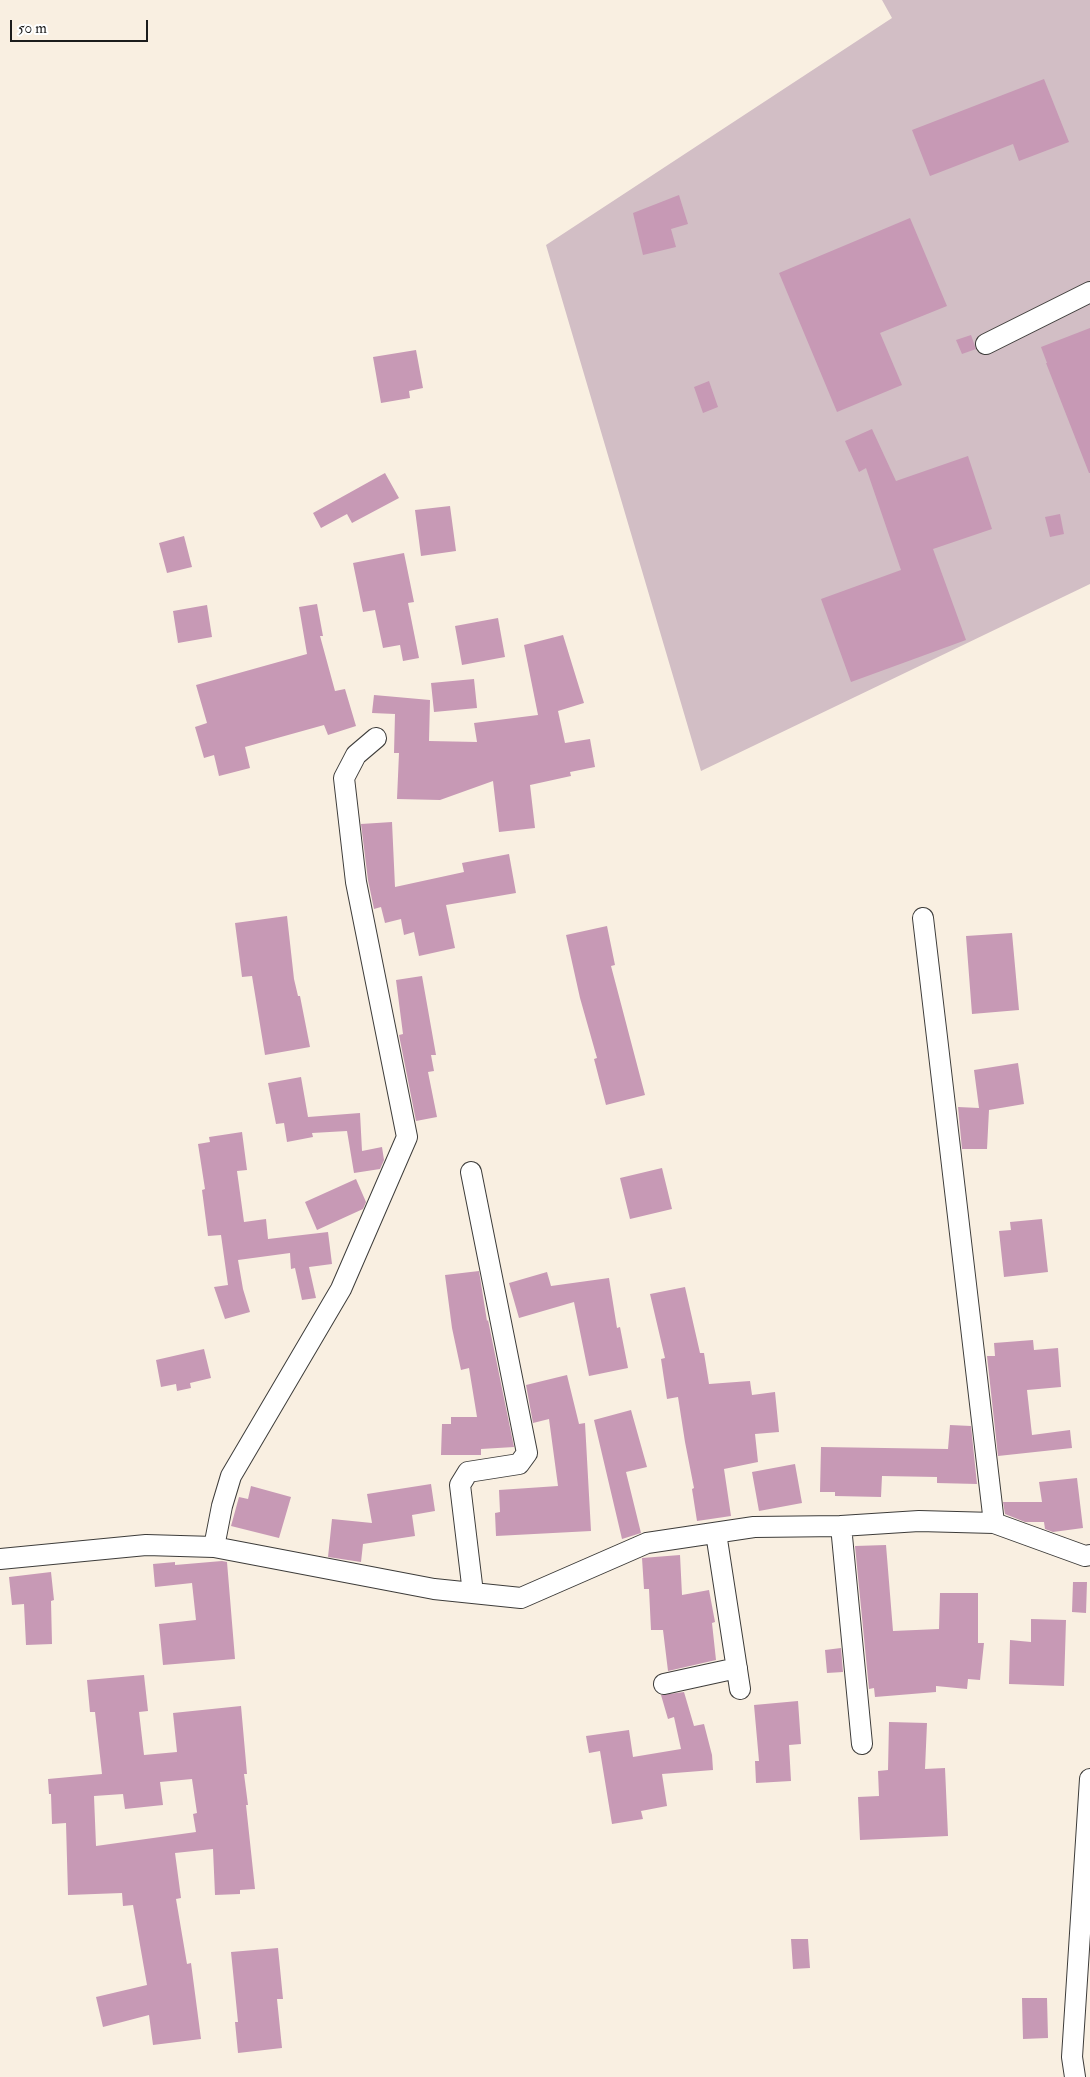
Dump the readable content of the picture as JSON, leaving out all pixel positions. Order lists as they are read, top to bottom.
{
  "scale_bar": "50 m"
}
